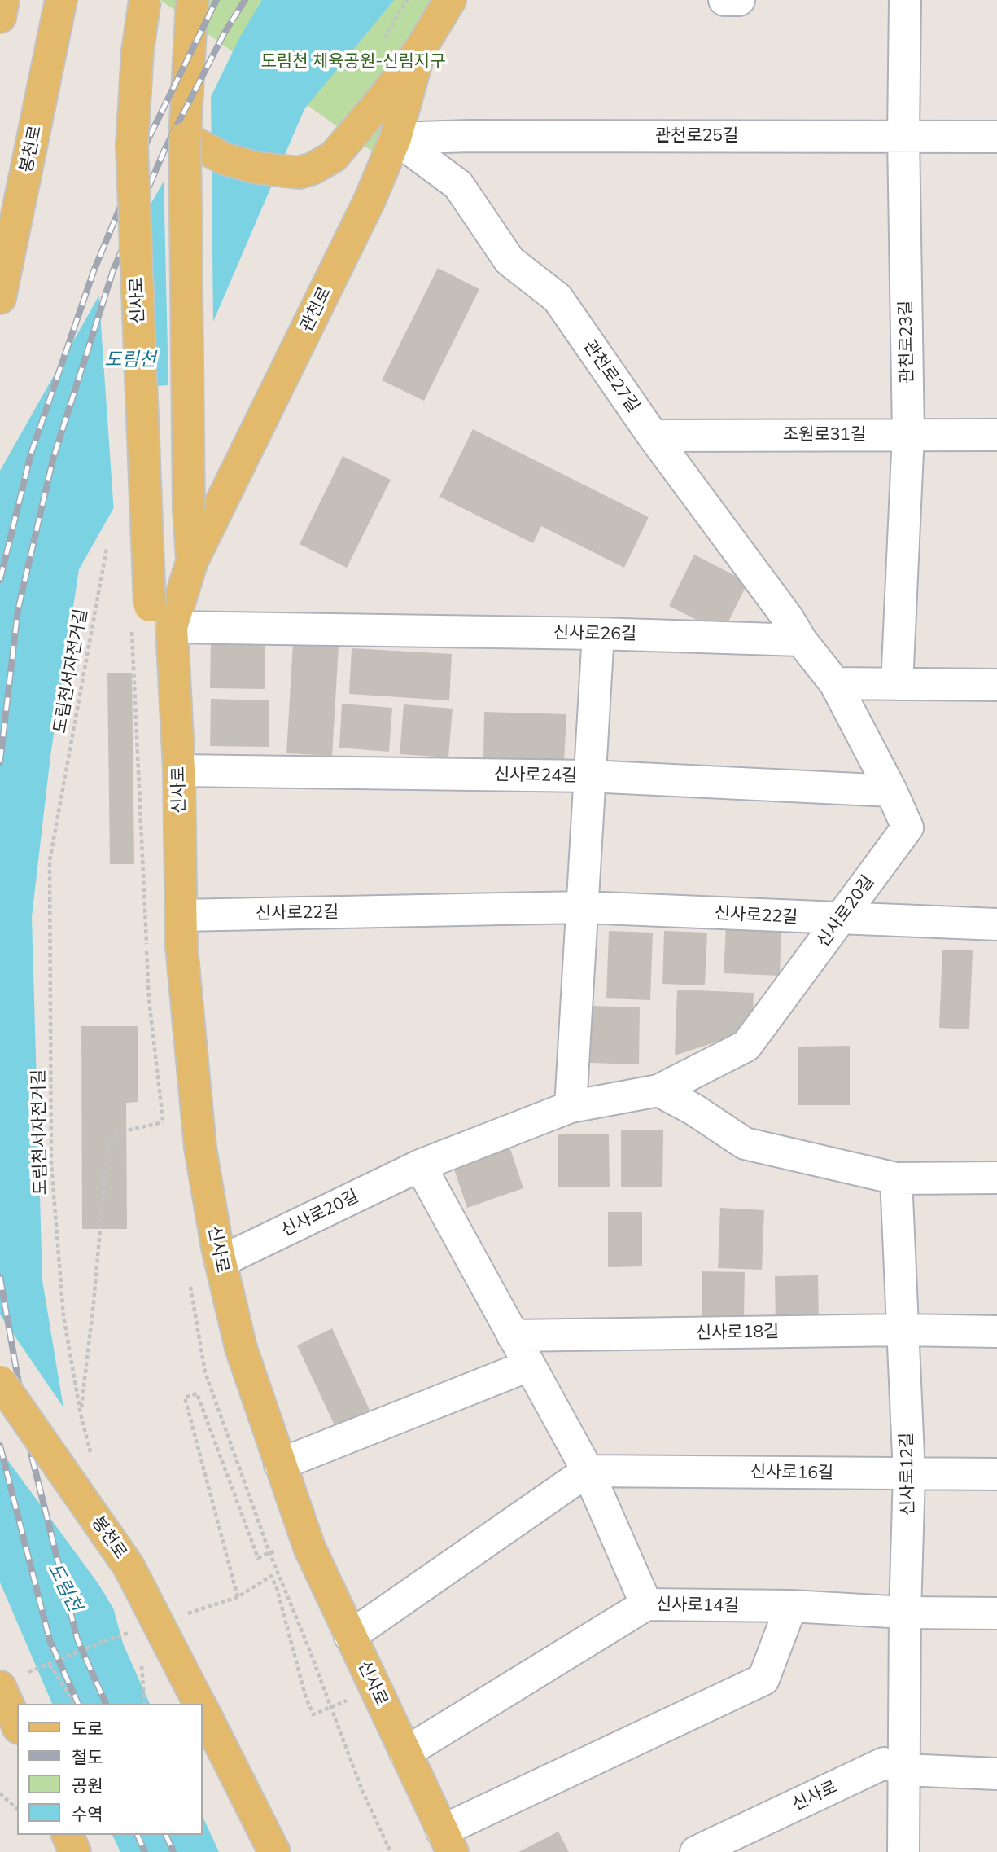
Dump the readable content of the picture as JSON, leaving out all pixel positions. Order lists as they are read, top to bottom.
{
  "streets": {
    "main road": ["봉천로", "신사로", "관천로"],
    "street": [
      "관천로25길",
      "관천로23길",
      "관천로27길",
      "조원로31길",
      "신사로26길",
      "신사로24길",
      "신사로20길",
      "신사로22길",
      "신사로18길",
      "신사로16길",
      "신사로12길",
      "신사로14길"
    ],
    "path": ["도림천서자전거길"]
  },
  "crossings": [
    ["관천로25길", "관천로"],
    ["관천로25길", "관천로23길"],
    ["관천로25길", "관천로27길"],
    ["신사로", "관천로"],
    ["신사로", "신사로26길"],
    ["신사로", "신사로24길"],
    ["신사로", "신사로20길"],
    ["신사로", "신사로22길"],
    ["신사로", "신사로12길"],
    ["신사로", "신사로14길"],
    ["관천로", "관천로27길"],
    ["관천로23길", "조원로31길"],
    ["관천로27길", "조원로31길"],
    ["관천로27길", "신사로26길"],
    ["신사로24길", "신사로20길"],
    ["신사로20길", "신사로22길"],
    ["신사로18길", "신사로12길"],
    ["신사로16길", "신사로12길"],
    ["신사로12길", "신사로14길"]
  ],
  "water": ["도림천"],
  "parks": ["도림천 체육공원-신림지구"],
  "legend": [
    "도로",
    "철도",
    "공원",
    "수역"
  ]
}
